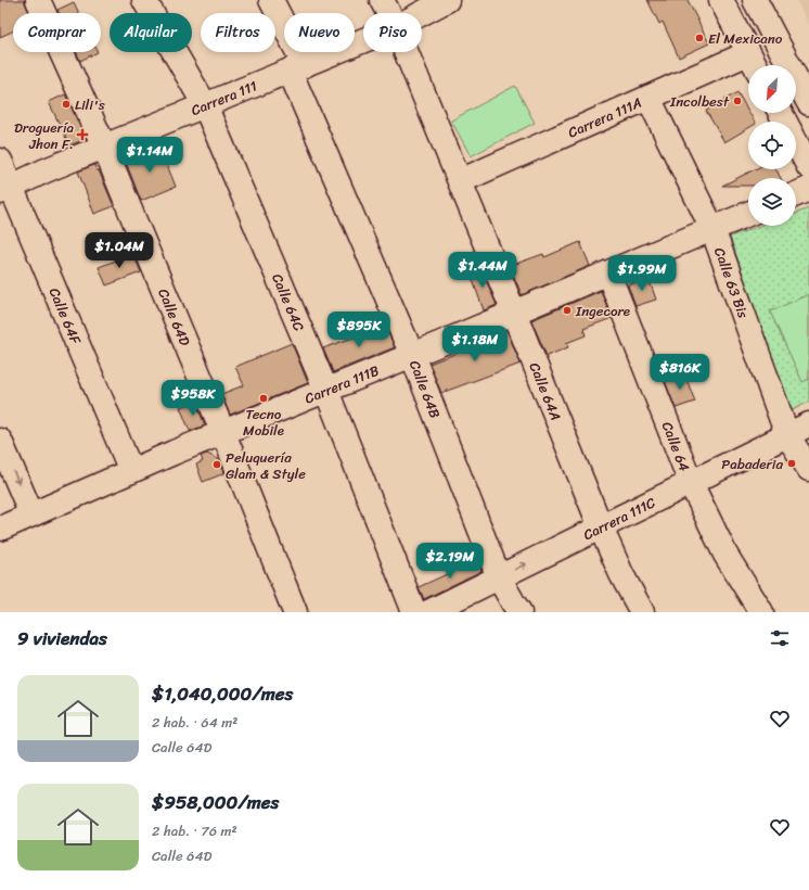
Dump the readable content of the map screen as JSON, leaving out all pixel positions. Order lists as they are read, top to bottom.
{
  "streets": {
    "street": [
      "Carrera 111",
      "Carrera 111A",
      "Calle 63 Bis",
      "Calle 64C",
      "Calle 64F",
      "Calle 64D",
      "Carrera 111B",
      "Calle 64B",
      "Calle 64A",
      "Calle 64",
      "Carrera 111C"
    ]
  },
  "crossings": [
    ["Carrera 111", "Calle 64C"],
    ["Carrera 111", "Calle 64F"],
    ["Carrera 111", "Calle 64D"],
    ["Carrera 111", "Calle 64B"],
    ["Carrera 111A", "Calle 63 Bis"],
    ["Carrera 111A", "Calle 64A"],
    ["Calle 63 Bis", "Carrera 111B"],
    ["Calle 63 Bis", "Carrera 111C"],
    ["Calle 64C", "Carrera 111B"],
    ["Calle 64F", "Carrera 111B"],
    ["Calle 64D", "Carrera 111B"],
    ["Carrera 111B", "Calle 64B"],
    ["Carrera 111B", "Calle 64A"],
    ["Carrera 111B", "Calle 64"],
    ["Calle 64B", "Carrera 111C"],
    ["Calle 64A", "Carrera 111C"],
    ["Calle 64", "Carrera 111C"]
  ],
  "places": {
    "other": [
      "El Mexicano",
      "Incolbest",
      "Lili's",
      "Ingecore",
      "Tecno Mobile",
      "Pabaderia",
      "Peluquería Glam & Style"
    ],
    "health": ["Droguería Jhon F."]
  },
  "north": "bottom left",
  "page": {
    "chip": [
      "Comprar",
      "Alquilar",
      "Filtros",
      "Nuevo",
      "Piso"
    ],
    "price": [
      "$1.14M",
      "$1.04M",
      "$1.44M",
      "$1.99M",
      "$895K",
      "$1.18M",
      "$816K",
      "$958K",
      "$2.19M"
    ],
    "heading": "9 viviendas",
    "list": [
      {
        "name": "$1,040,000/mes",
        "note": "2 hab. · 64 m² · Calle 64D"
      },
      {
        "name": "$958,000/mes",
        "note": "2 hab. · 76 m² · Calle 64D"
      }
    ]
  }
}
